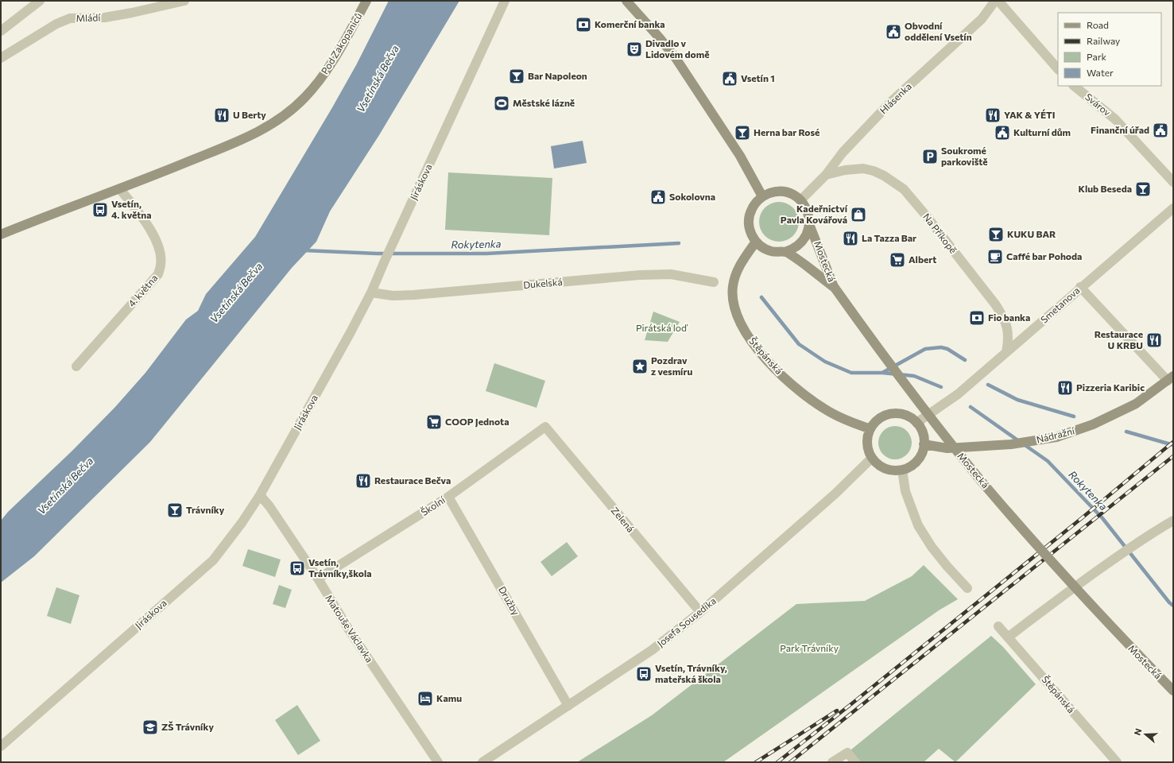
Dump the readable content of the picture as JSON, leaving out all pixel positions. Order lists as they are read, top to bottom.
{
  "streets": {
    "street": [
      "Mládí",
      "Pod Zakopaniců",
      "Hlásenka",
      "Svárov",
      "Jiráskova",
      "Na Příkopě",
      "Mostecká",
      "Dukelská",
      "4. května",
      "Smetanova",
      "Štěpánská",
      "Nádražní",
      "Školní",
      "Zelená",
      "Družby",
      "Josefa Sousedíka",
      "Matouše Václavka"
    ]
  },
  "crossings": [
    ["Pod Zakopaniců", "4. května"],
    ["Hlásenka", "Na Příkopě"],
    ["Hlásenka", "Mostecká"],
    ["Hlásenka", "Štěpánská"],
    ["Jiráskova", "Dukelská"],
    ["Jiráskova", "Matouše Václavka"],
    ["Na Příkopě", "Smetanova"],
    ["Mostecká", "Štěpánská"],
    ["Smetanova", "Štěpánská"],
    ["Smetanova", "Nádražní"],
    ["Smetanova", "Josefa Sousedíka"],
    ["Štěpánská", "Nádražní"],
    ["Štěpánská", "Josefa Sousedíka"],
    ["Nádražní", "Josefa Sousedíka"],
    ["Školní", "Zelená"],
    ["Školní", "Družby"],
    ["Školní", "Matouše Václavka"],
    ["Zelená", "Josefa Sousedíka"],
    ["Družby", "Josefa Sousedíka"]
  ],
  "water": ["Vsetínská Bečva", "Rokytenka"],
  "parks": ["Pirátská loď", "Park Trávníky"],
  "places": {
    "bank": ["Komerční banka", "Fio banka"],
    "public building": [
      "Obvodní oddělení Vsetín",
      "Vsetín 1",
      "Finanční úřad",
      "Kulturní dům",
      "Sokolovna"
    ],
    "theatre": ["Divadlo v Lidovém domě"],
    "bar": [
      "Bar Napoleon",
      "Herna bar Rosé",
      "Klub Beseda",
      "KUKU BAR",
      "Trávníky"
    ],
    "sports": ["Městské lázně"],
    "restaurant": [
      "U Berty",
      "YAK & YÉTI",
      "La Tazza Bar",
      "Restaurace U KRBU",
      "Pizzeria Karibic",
      "Restaurace Bečva"
    ],
    "parking": ["Soukromé parkoviště"],
    "bus stop": ["Vsetín, 4. května", "Vsetín, Trávníky,škola", "Vsetín, Trávníky, mateřská škola"],
    "shop": ["Kadeřnictví Pavla Kovářová"],
    "cafe": ["Caffé bar Pohoda"],
    "supermarket": ["Albert", "COOP Jednota"],
    "place": ["Pozdrav z vesmíru"],
    "hotel": ["Kamu"],
    "school or university": ["ZŠ Trávníky"]
  },
  "legend": [
    "Road",
    "Railway",
    "Park",
    "Water"
  ],
  "north": "left"
}
